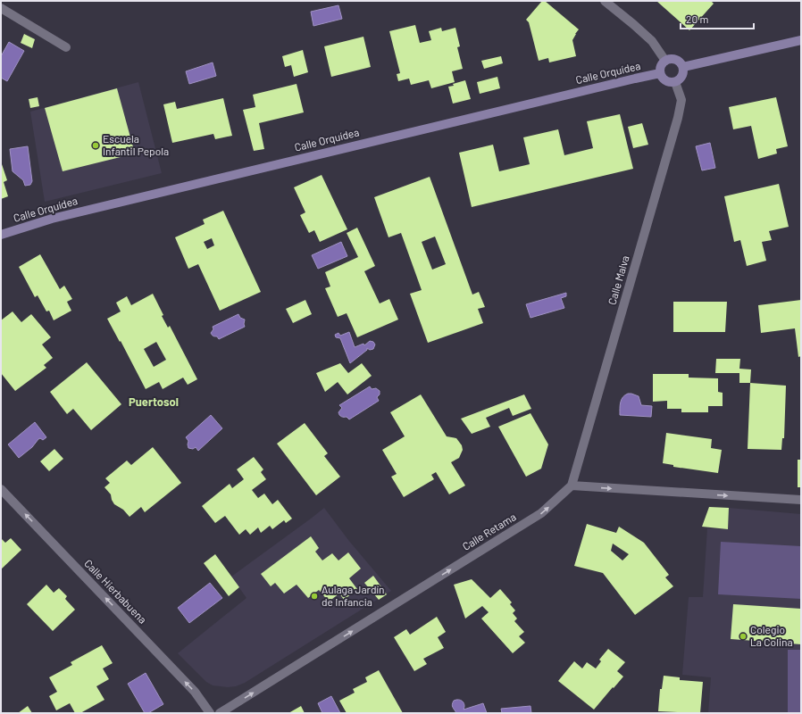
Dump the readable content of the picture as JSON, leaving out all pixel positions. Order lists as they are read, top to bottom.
{
  "streets": {
    "street": [
      "Calle Orquídea",
      "Calle Malva",
      "Calle Retama",
      "Calle Hierbabuena"
    ]
  },
  "crossings": [
    ["Calle Orquídea", "Calle Malva"],
    ["Calle Malva", "Calle Retama"]
  ],
  "one_way": ["Calle Retama", "Calle Hierbabuena"],
  "districts": ["Puertosol"],
  "places": ["Escuela Infantil Pepola", "Aulaga Jardín de Infancia", "Colegio La Colina"],
  "scale_bar": "20 m"
}
